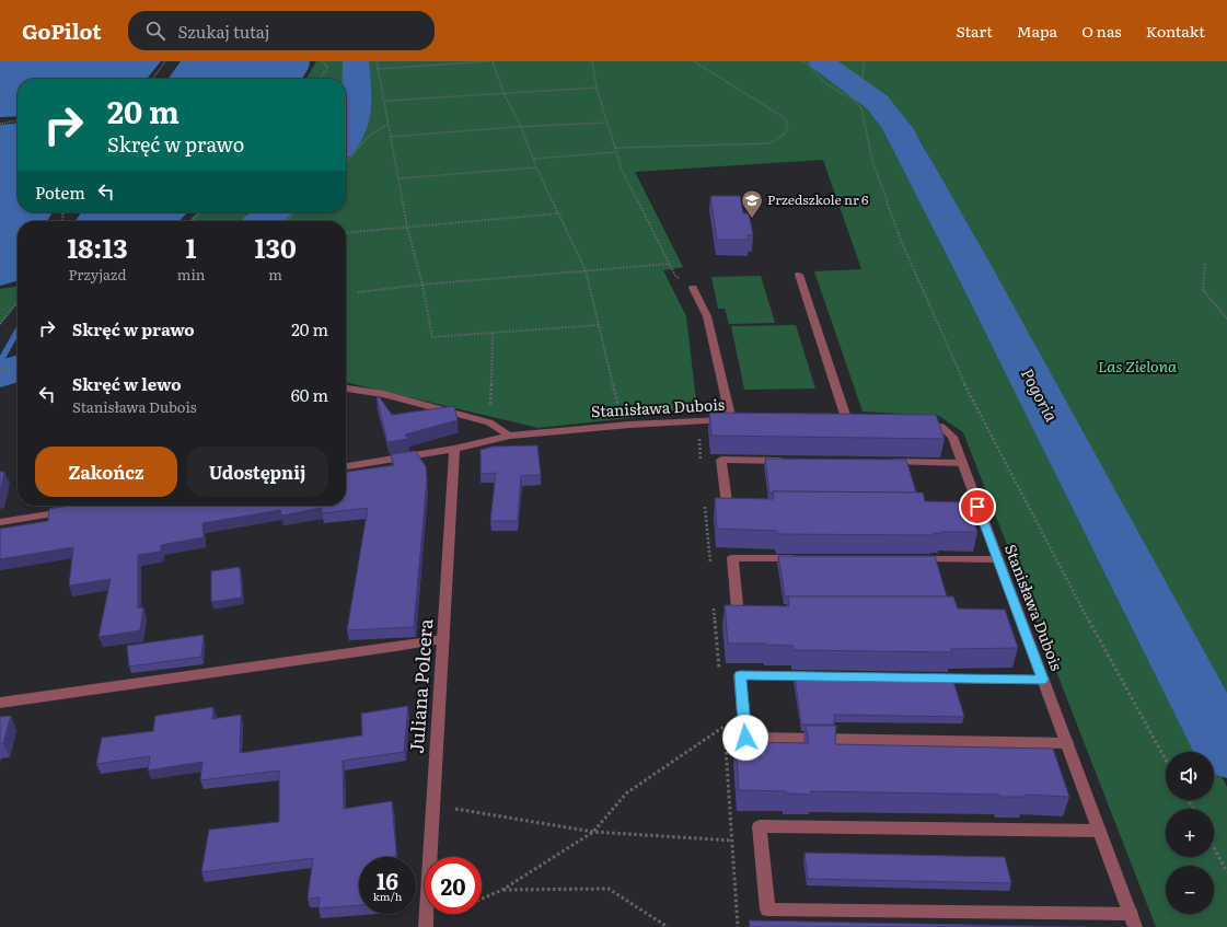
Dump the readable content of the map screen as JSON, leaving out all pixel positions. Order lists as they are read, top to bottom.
{
  "streets": {
    "street": ["Stanisława Dubois", "Juliana Polcera"]
  },
  "crossings": [
    ["Stanisława Dubois", "Juliana Polcera"]
  ],
  "water": ["Pogoria"],
  "parks": ["Las Zielona"],
  "places": {
    "school or university": ["Przedszkole nr 6"]
  },
  "page": {
    "header": "GoPilot",
    "search": "Szukaj tutaj",
    "nav": [
      "Start",
      "Mapa",
      "O nas",
      "Kontakt"
    ],
    "turn": ["20 m", "Skręć w prawo"],
    "then": "Potem",
    "eta": [
      "18:13",
      "Przyjazd",
      "1",
      "min",
      "130",
      "m"
    ],
    "list": [
      {
        "name": "Skręć w prawo",
        "value": "20 m"
      },
      {
        "name": "Skręć w lewo",
        "note": "Stanisława Dubois",
        "value": "60 m"
      }
    ],
    "buttons": ["Zakończ", "Udostępnij"],
    "map_buttons": ["+", "−"],
    "speed": "16 km/h",
    "limit": "20"
  }
}
